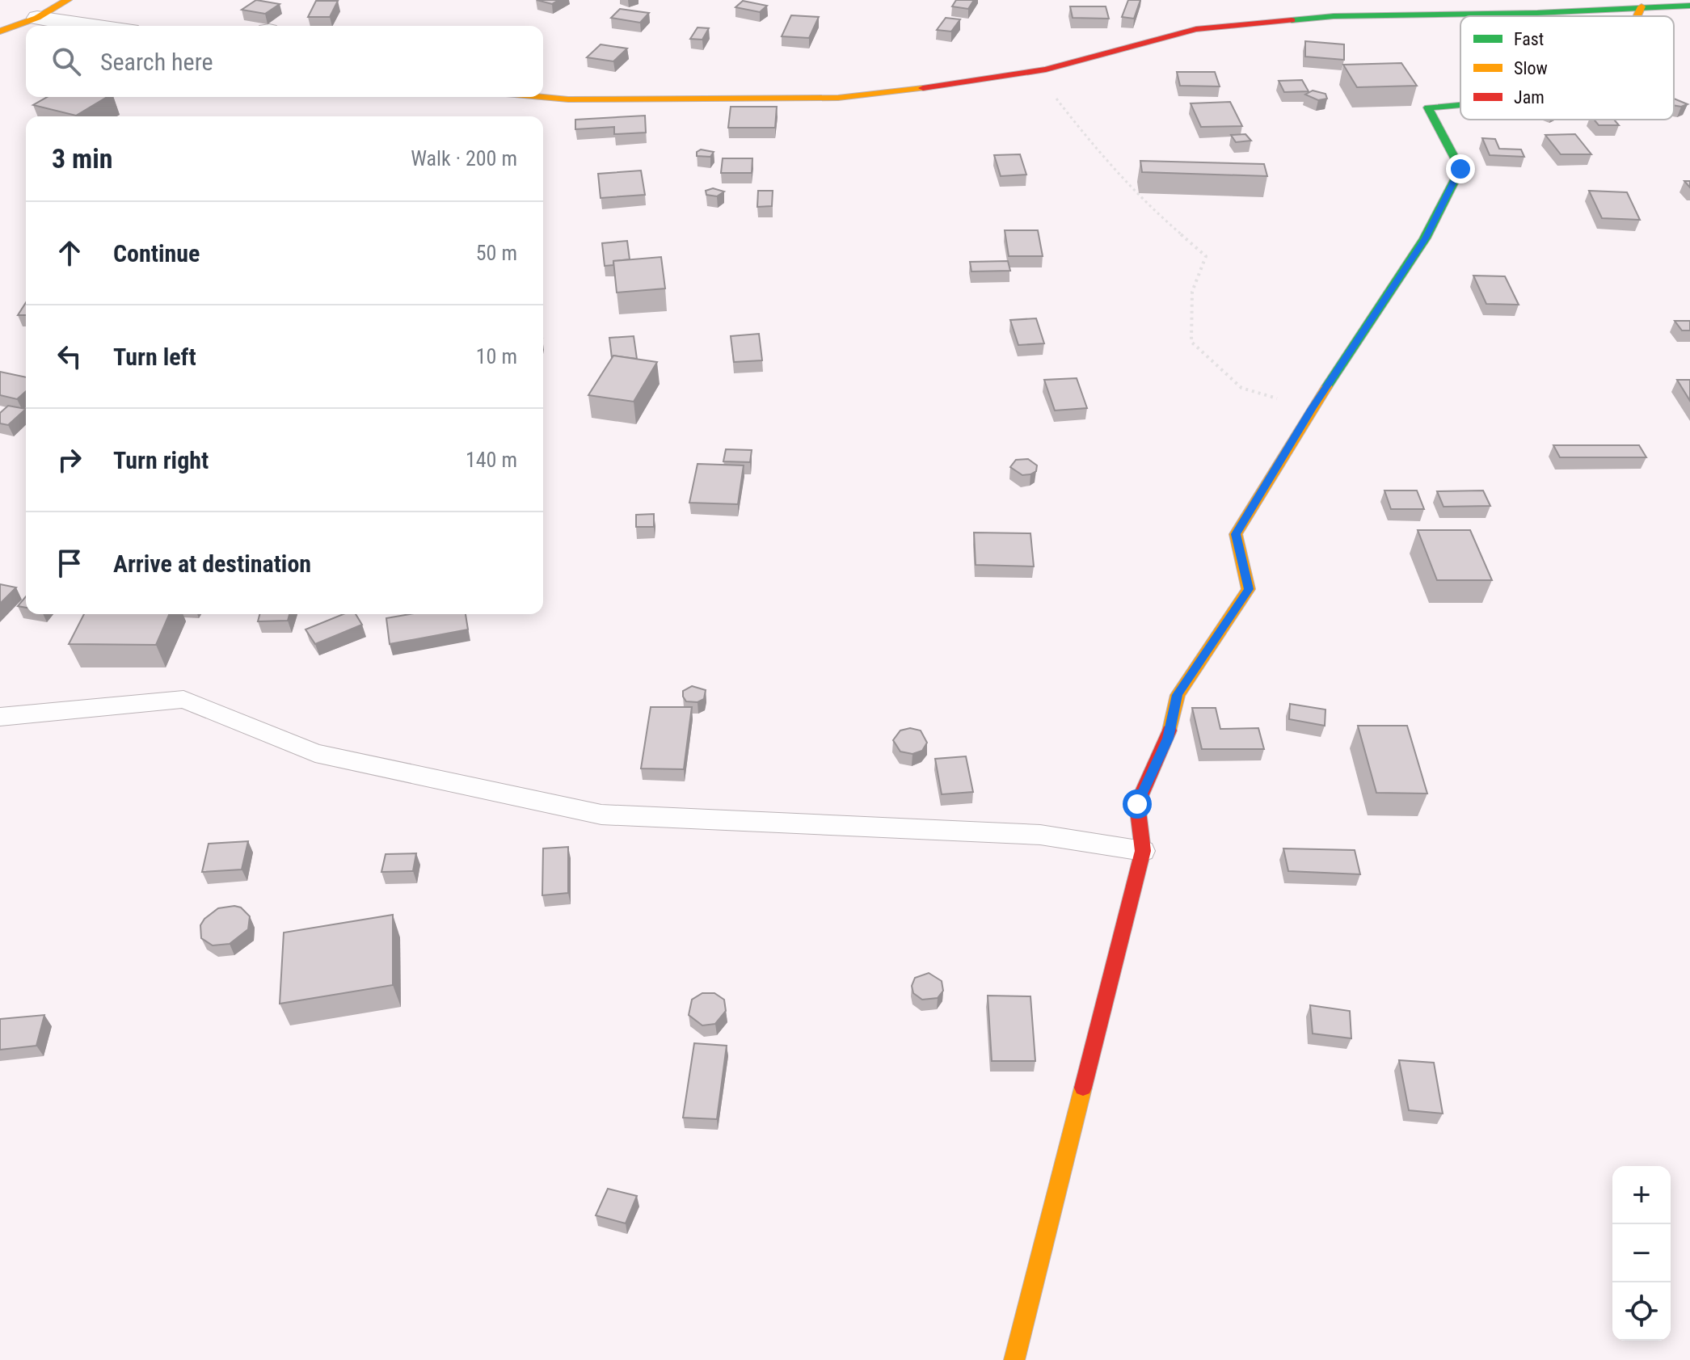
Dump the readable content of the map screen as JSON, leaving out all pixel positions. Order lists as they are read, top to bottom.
{
  "legend": ["Fast", "Slow", "Jam"],
  "page": {
    "search": "Search here",
    "heading": ["3 min", "Walk · 200 m"],
    "list": [
      ["Continue", "50 m"],
      ["Turn left", "10 m"],
      ["Turn right", "140 m"],
      "Arrive at destination"
    ],
    "map_buttons": ["+", "−"]
  }
}
